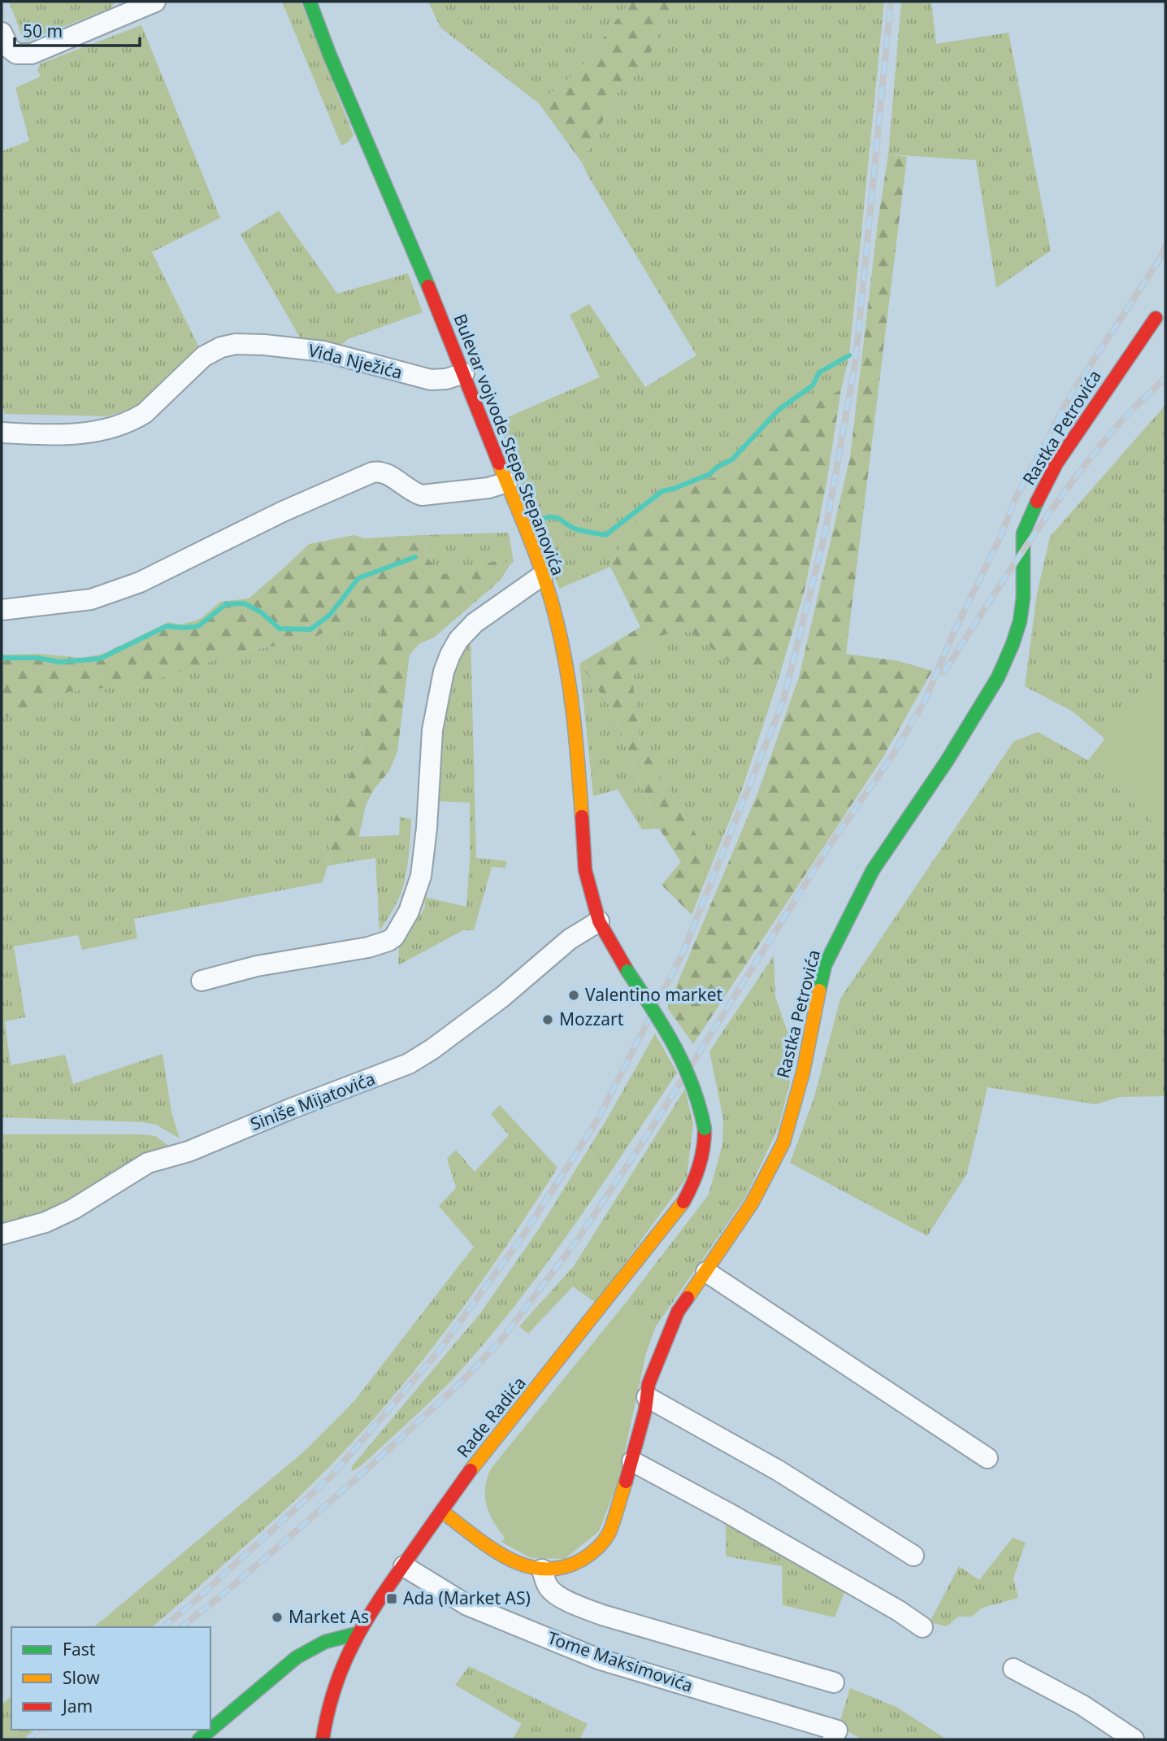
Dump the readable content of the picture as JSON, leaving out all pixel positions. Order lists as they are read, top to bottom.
{
  "streets": {
    "main road": ["Rastka Petrovića", "Bulevar vojvode Stepe Stepanovića", "Rade Radića"],
    "street": ["Vida Nježića", "Siniše Mijatovića", "Tome Maksimovića"]
  },
  "crossings": [
    ["Vida Nježića", "Bulevar vojvode Stepe Stepanovića"],
    ["Rastka Petrovića", "Rade Radića"],
    ["Bulevar vojvode Stepe Stepanovića", "Siniše Mijatovića"],
    ["Bulevar vojvode Stepe Stepanovića", "Rade Radića"],
    ["Rade Radića", "Tome Maksimovića"]
  ],
  "places": {
    "other": ["Valentino market", "Mozzart", "Market As"],
    "transit": ["Ada (Market AS)"]
  },
  "legend": ["Fast", "Slow", "Jam"],
  "scale_bar": "50 m"
}
